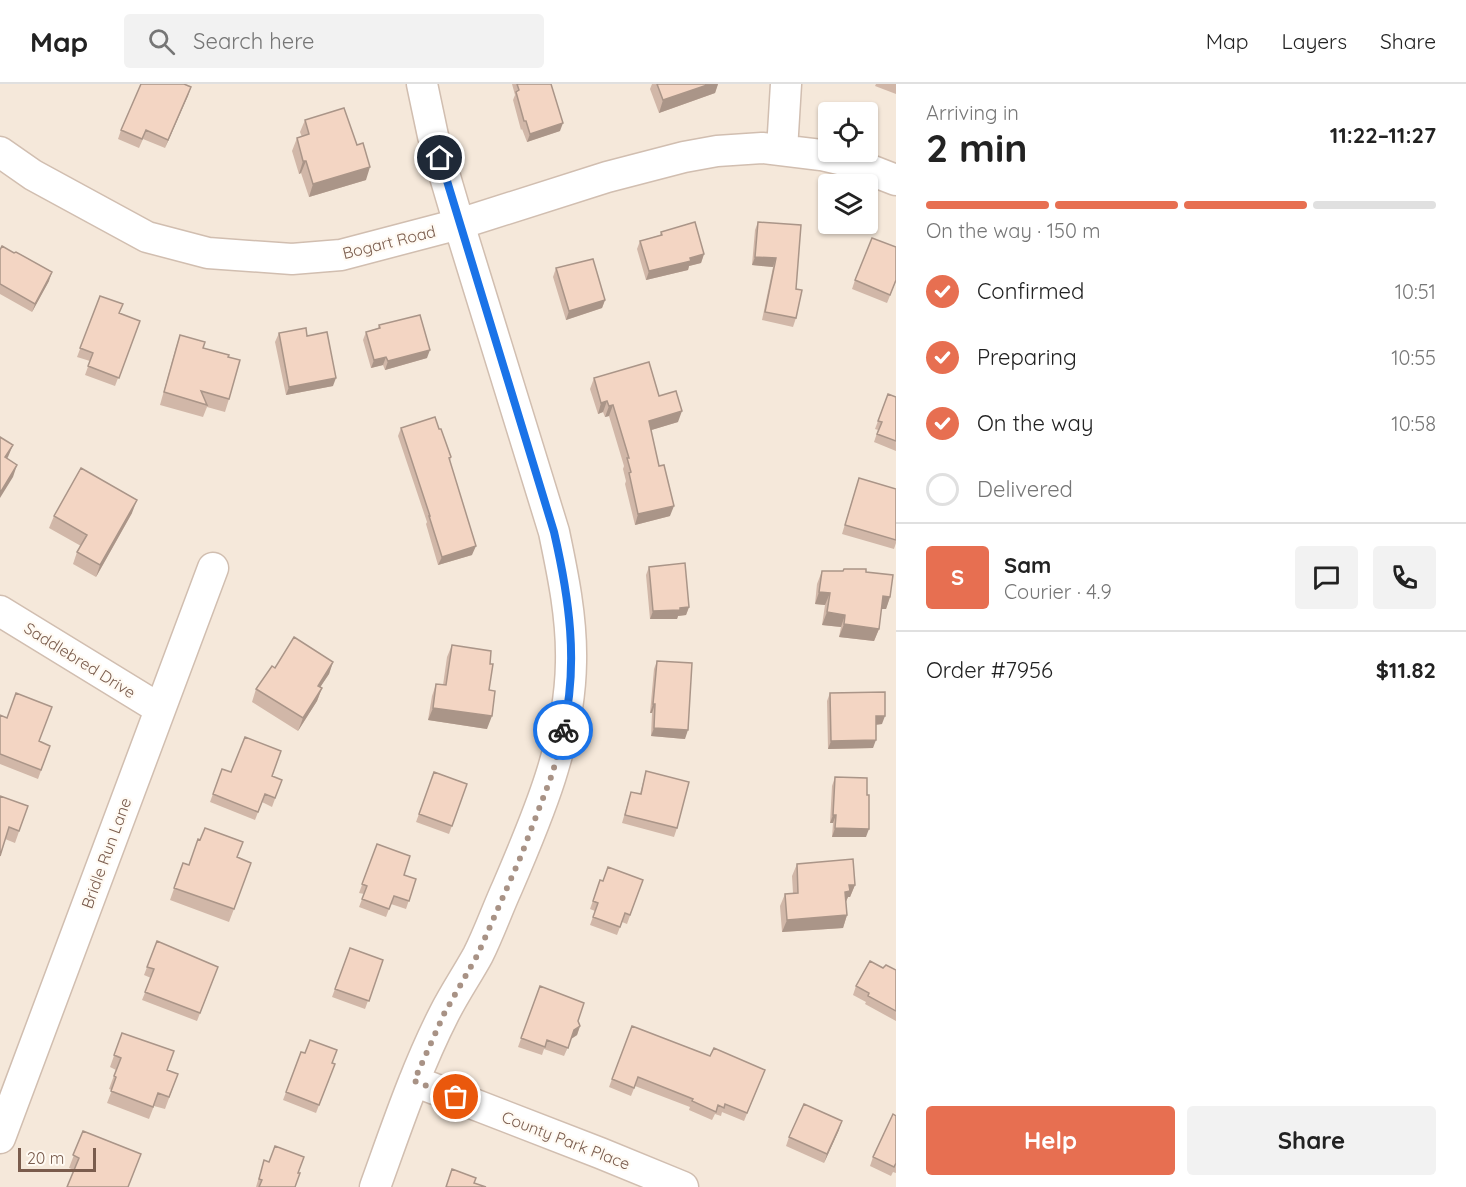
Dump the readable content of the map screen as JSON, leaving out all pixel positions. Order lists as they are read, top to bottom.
{
  "streets": {
    "street": [
      "Bogart Road",
      "Saddlebred Drive",
      "Bridle Run Lane",
      "County Park Place"
    ]
  },
  "crossings": [
    ["Saddlebred Drive", "Bridle Run Lane"]
  ],
  "scale_bar": "20 m",
  "page": {
    "header": "Map",
    "search": "Search here",
    "nav": ["Map", "Layers", "Share"],
    "heading": ["2 min", "Arriving in", "11:22–11:27"],
    "panel": [
      "Sam",
      "Courier · 4.9",
      "Order #7956",
      "$11.82"
    ],
    "bar": "On the way · 150 m",
    "list": [
      ["Confirmed", "10:51"],
      ["Preparing", "10:55"],
      ["On the way", "10:58"],
      "Delivered"
    ],
    "round": "S",
    "buttons": ["Help", "Share"],
    "scale": "20 m"
  }
}
